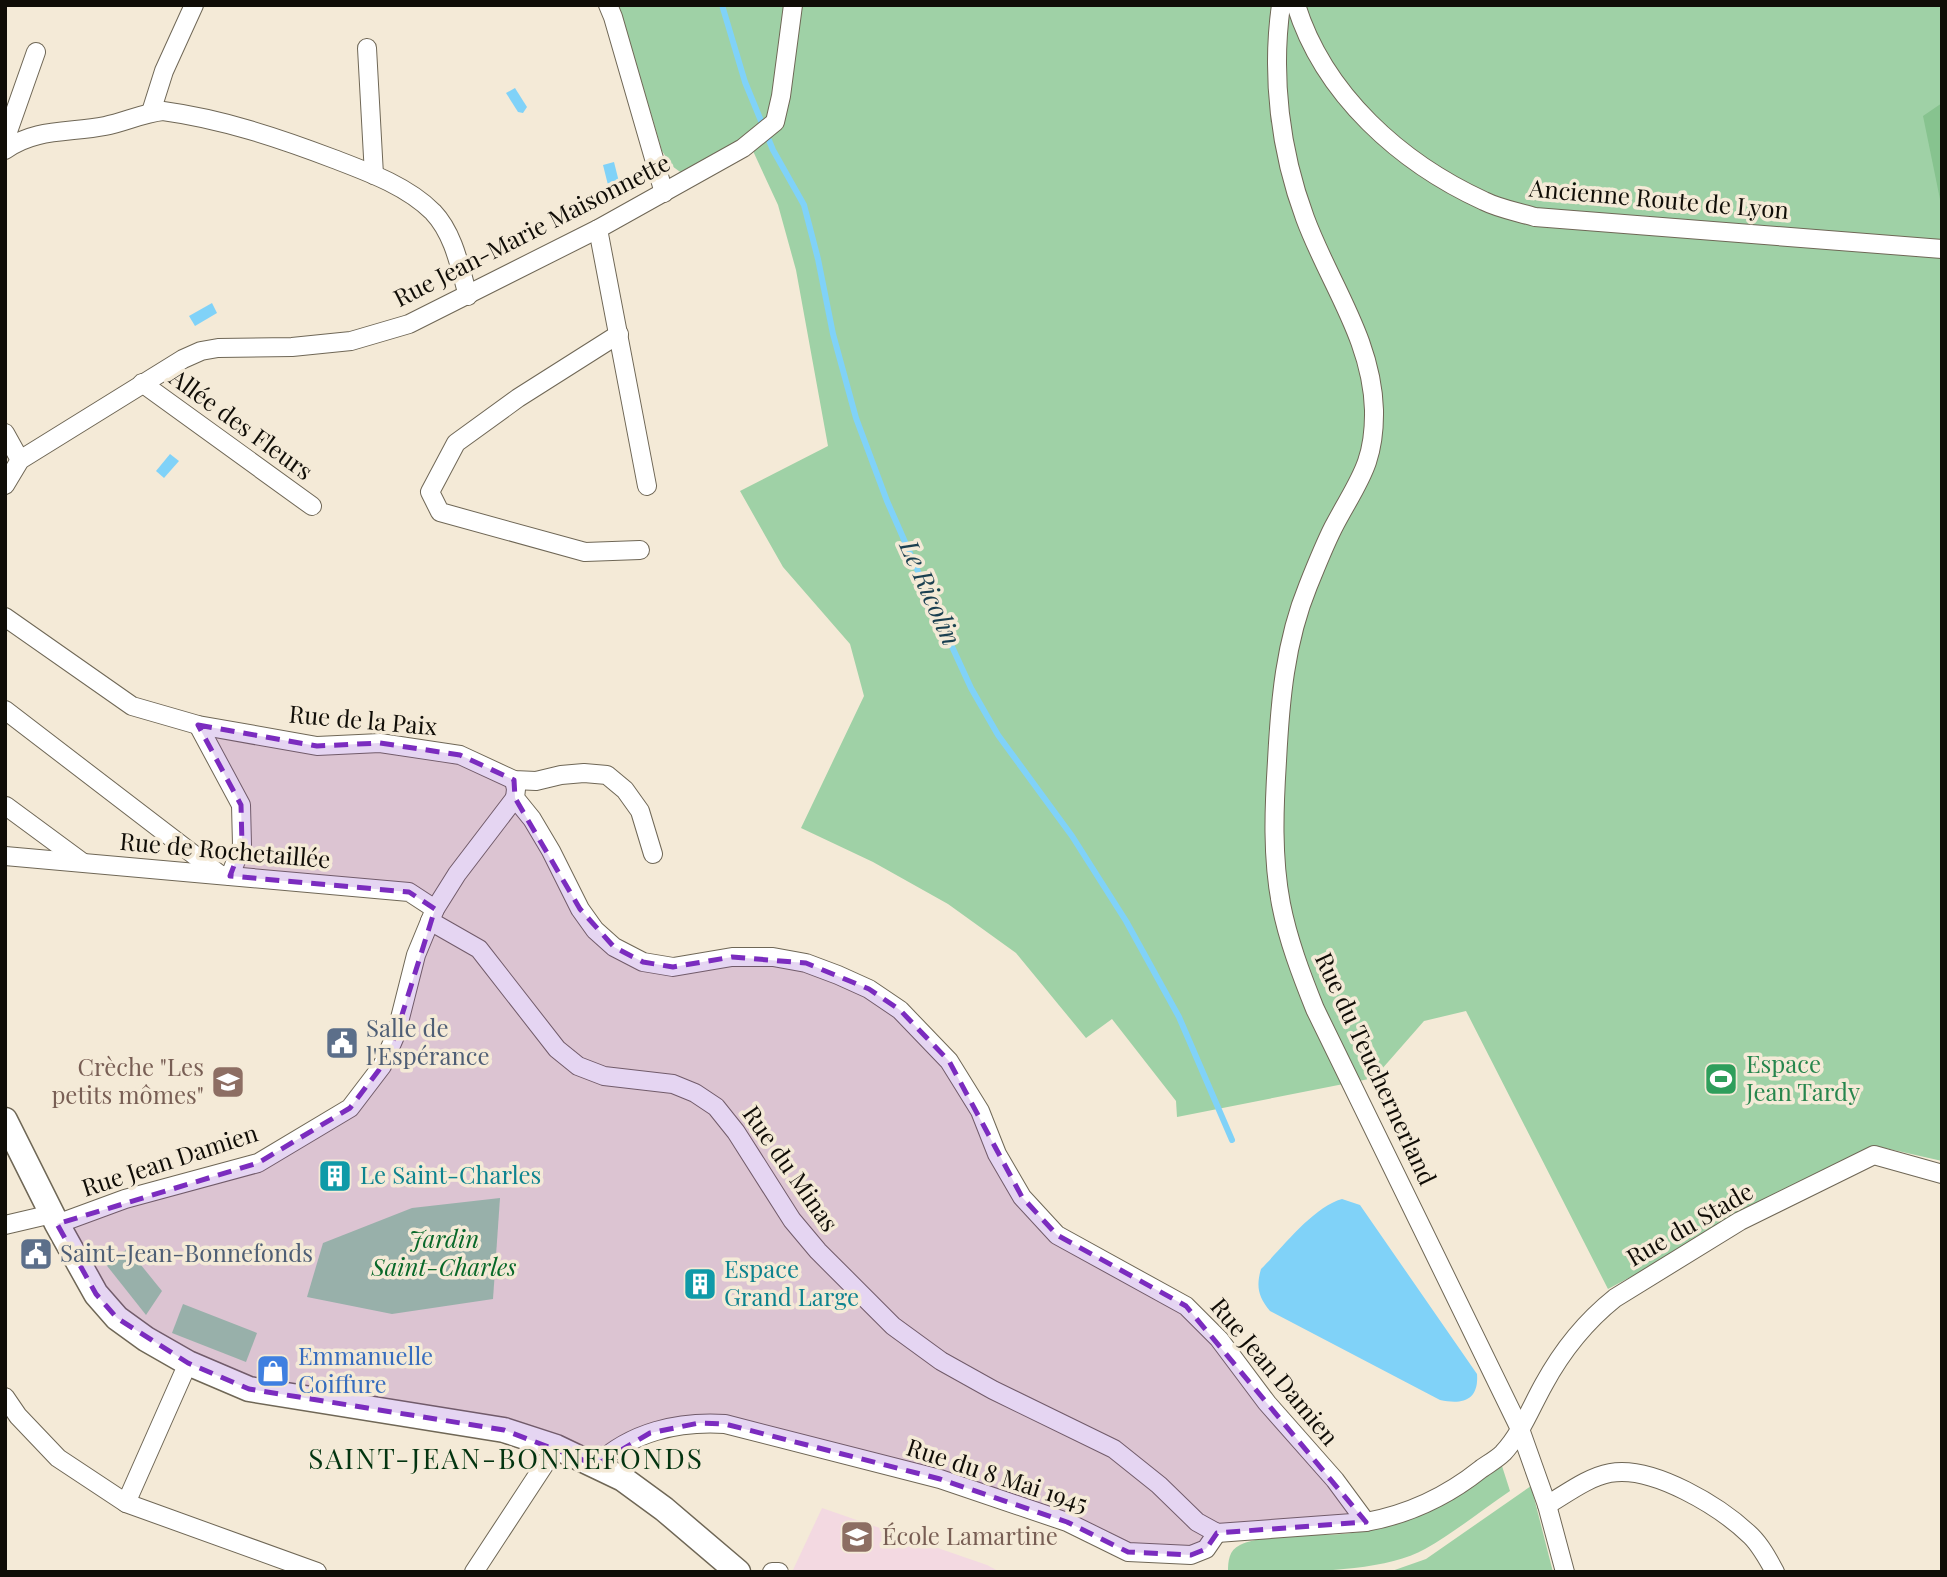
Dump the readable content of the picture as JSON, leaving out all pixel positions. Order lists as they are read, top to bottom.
{
  "streets": {
    "street": [
      "Ancienne Route de Lyon",
      "Rue Jean-Marie Maisonnette",
      "Allée des Fleurs",
      "Rue de la Paix",
      "Rue de Rochetaillée",
      "Rue du Teuchernerland",
      "Rue Jean Damien",
      "Rue du Minas",
      "Rue du Stade",
      "Rue du 8 Mai 1945"
    ]
  },
  "crossings": [
    ["Rue Jean-Marie Maisonnette", "Allée des Fleurs"],
    ["Rue de la Paix", "Rue Jean Damien"],
    ["Rue de Rochetaillée", "Rue Jean Damien"],
    ["Rue de Rochetaillée", "Rue du Minas"],
    ["Rue du Teuchernerland", "Rue du Stade"],
    ["Rue Jean Damien", "Rue du Minas"],
    ["Rue du Minas", "Rue du 8 Mai 1945"]
  ],
  "districts": ["SAINT-JEAN-BONNEFONDS"],
  "water": ["Le Ricolin"],
  "parks": ["Jardin Saint-Charles"],
  "places": {
    "public building": ["Salle de l'Espérance", "Saint-Jean-Bonnefonds"],
    "sports": ["Espace Jean Tardy"],
    "school or university": ["Crèche \"Les petits mômes\"", "École Lamartine"],
    "building": ["Le Saint-Charles", "Espace Grand Large"],
    "shop": ["Emmanuelle Coiffure"]
  }
}
